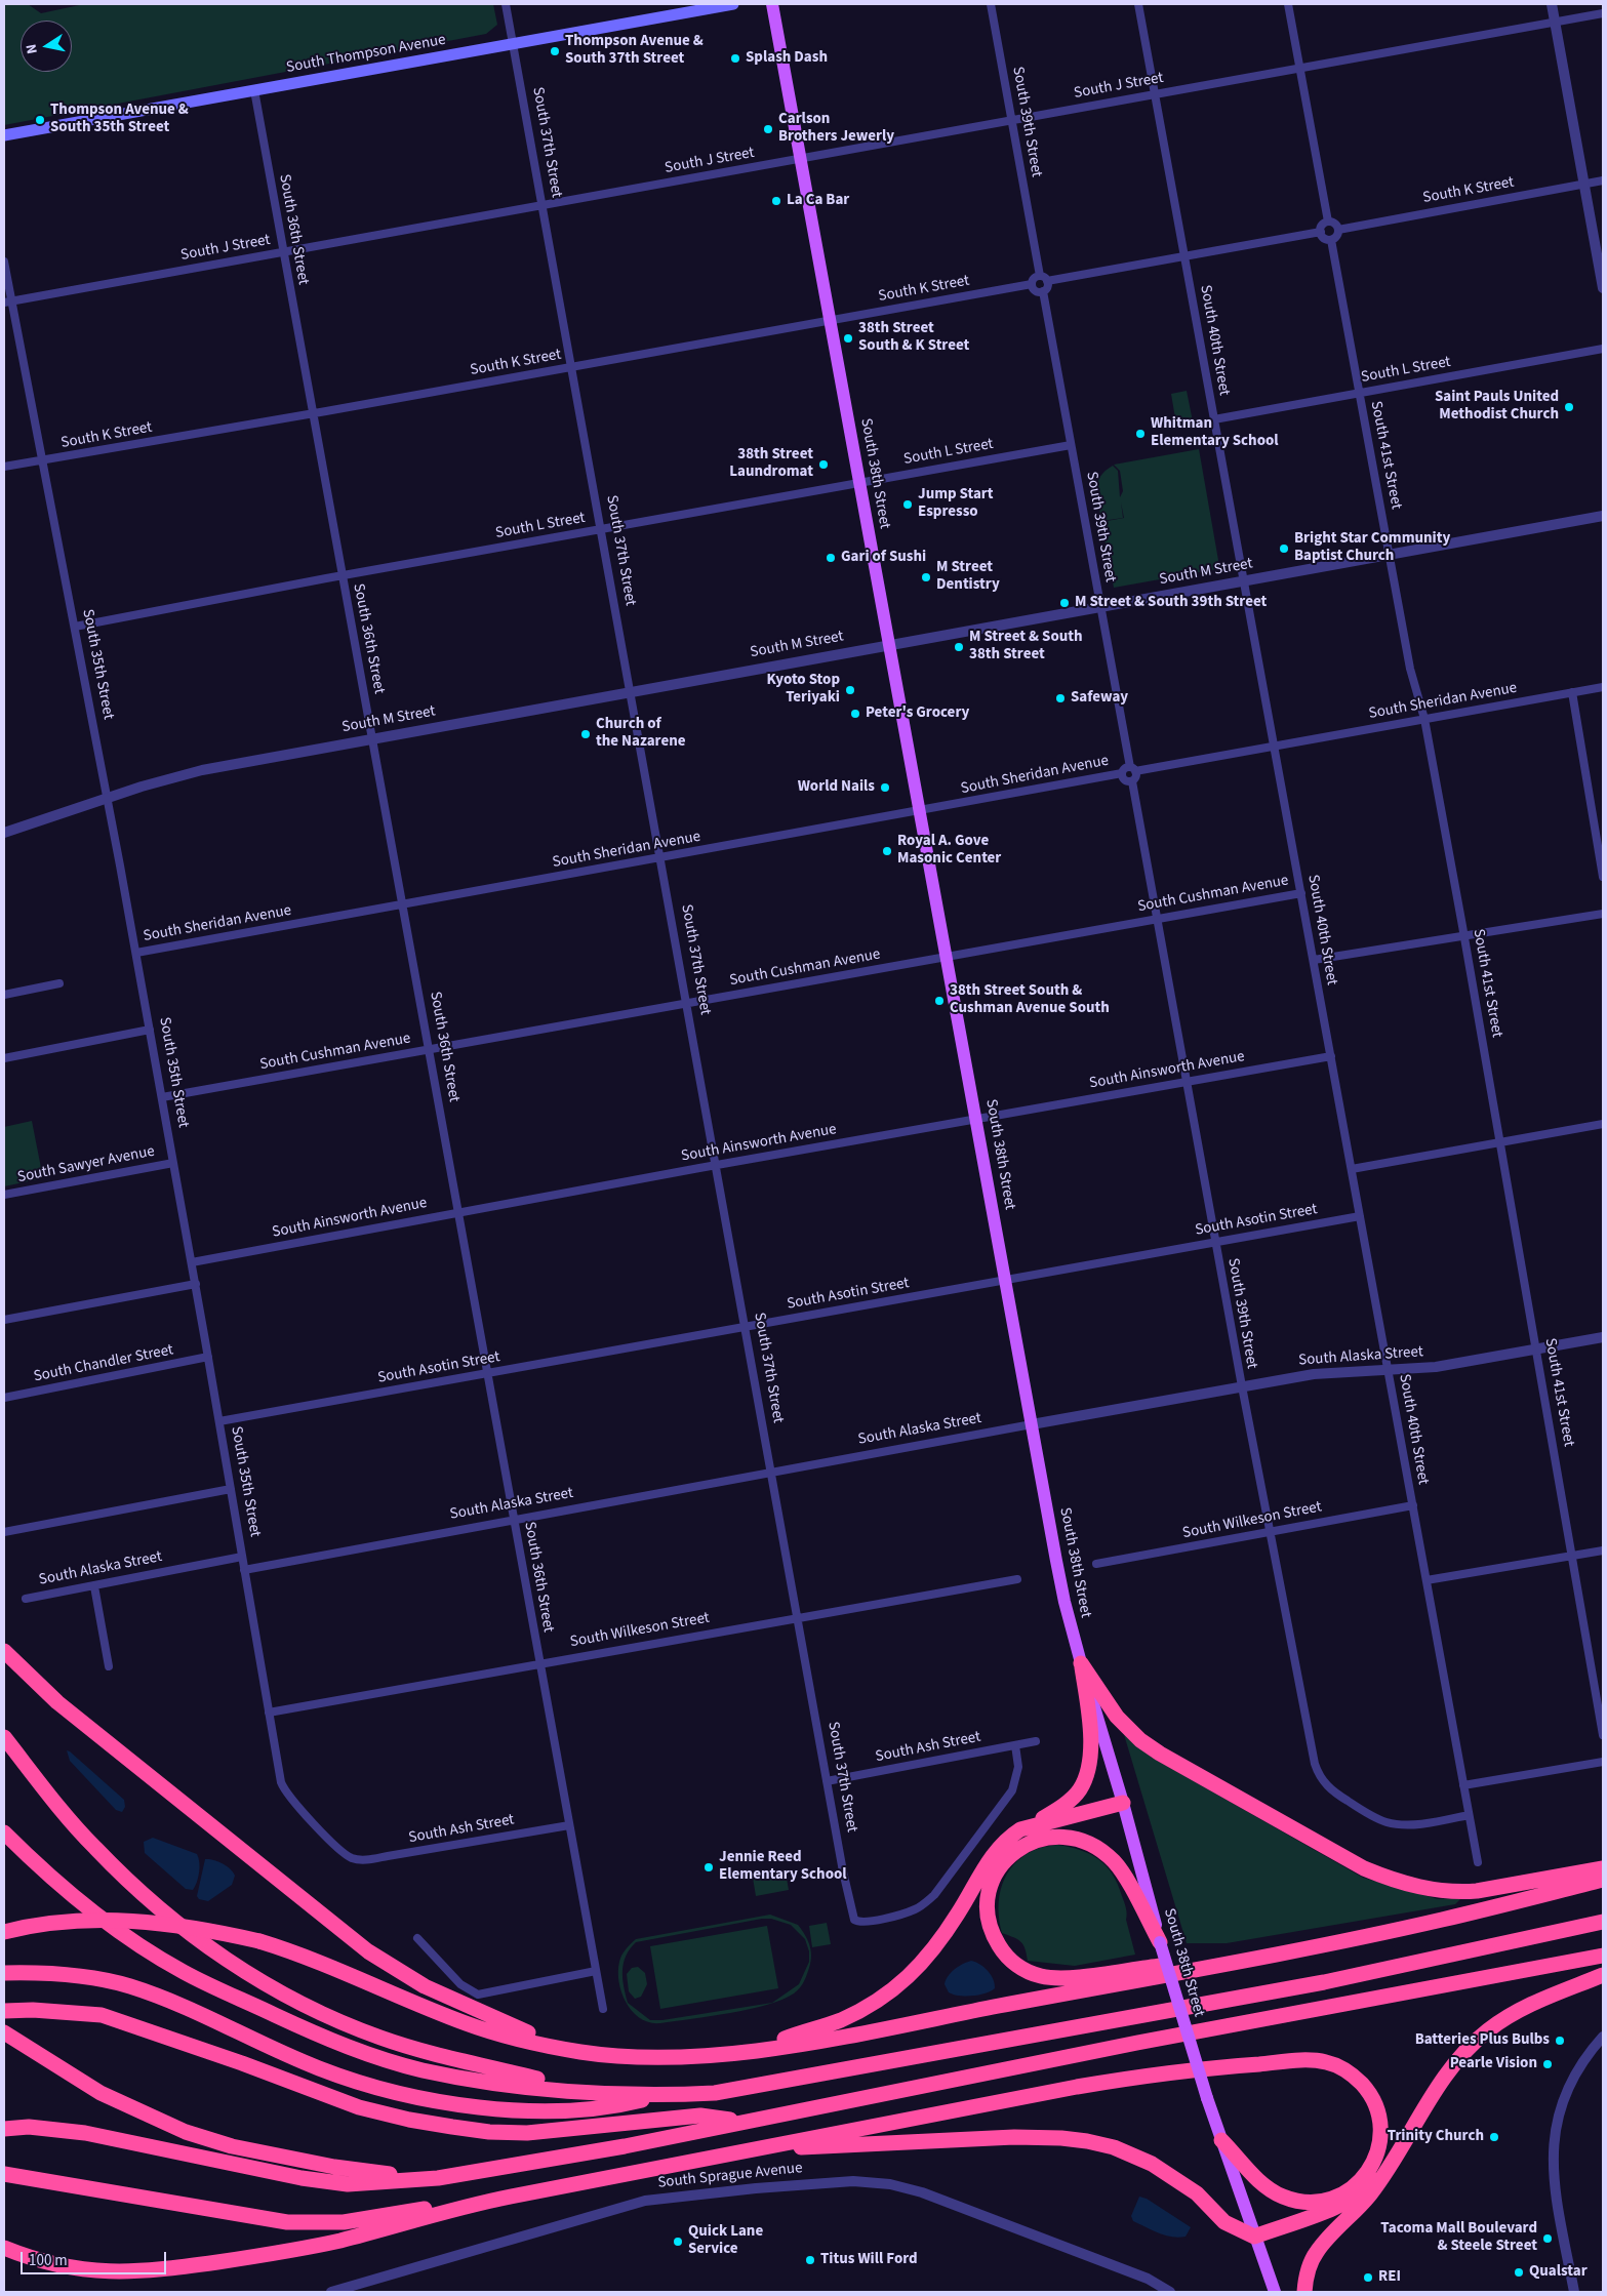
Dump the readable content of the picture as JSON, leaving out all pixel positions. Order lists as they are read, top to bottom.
{
  "streets": {
    "main road": ["South Thompson Avenue", "South 38th Street"],
    "street": [
      "South J Street",
      "South 39th Street",
      "South 37th Street",
      "South K Street",
      "South 36th Street",
      "South 40th Street",
      "South L Street",
      "South 41st Street",
      "South M Street",
      "South 35th Street",
      "South Sheridan Avenue",
      "South Cushman Avenue",
      "South Ainsworth Avenue",
      "South Sawyer Avenue",
      "South Asotin Street",
      "South Alaska Street",
      "South Chandler Street",
      "South Wilkeson Street",
      "South Ash Street",
      "South Sprague Avenue"
    ]
  },
  "crossings": [
    ["South Thompson Avenue", "South 37th Street"],
    ["South Thompson Avenue", "South 36th Street"],
    ["South J Street", "South 39th Street"],
    ["South J Street", "South 37th Street"],
    ["South J Street", "South 36th Street"],
    ["South J Street", "South 40th Street"],
    ["South J Street", "South 38th Street"],
    ["South J Street", "South 35th Street"],
    ["South 39th Street", "South K Street"],
    ["South 39th Street", "South 40th Street"],
    ["South 39th Street", "South L Street"],
    ["South 39th Street", "South M Street"],
    ["South 39th Street", "South Sheridan Avenue"],
    ["South 39th Street", "South Cushman Avenue"],
    ["South 39th Street", "South Ainsworth Avenue"],
    ["South 39th Street", "South Asotin Street"],
    ["South 39th Street", "South Alaska Street"],
    ["South 39th Street", "South Wilkeson Street"],
    ["South 37th Street", "South K Street"],
    ["South 37th Street", "South L Street"],
    ["South 37th Street", "South M Street"],
    ["South 37th Street", "South Sheridan Avenue"],
    ["South 37th Street", "South Cushman Avenue"],
    ["South 37th Street", "South Ainsworth Avenue"],
    ["South 37th Street", "South Asotin Street"],
    ["South 37th Street", "South Alaska Street"],
    ["South 37th Street", "South Wilkeson Street"],
    ["South 37th Street", "South Ash Street"],
    ["South K Street", "South 36th Street"],
    ["South K Street", "South 41st Street"],
    ["South K Street", "South 38th Street"],
    ["South K Street", "South 35th Street"],
    ["South 36th Street", "South L Street"],
    ["South 36th Street", "South M Street"],
    ["South 36th Street", "South Sheridan Avenue"],
    ["South 36th Street", "South Cushman Avenue"],
    ["South 36th Street", "South Ainsworth Avenue"],
    ["South 36th Street", "South Asotin Street"],
    ["South 36th Street", "South Alaska Street"],
    ["South 36th Street", "South Wilkeson Street"],
    ["South 36th Street", "South Ash Street"],
    ["South 40th Street", "South L Street"],
    ["South 40th Street", "South M Street"],
    ["South 40th Street", "South Sheridan Avenue"],
    ["South 40th Street", "South Cushman Avenue"],
    ["South 40th Street", "South Ainsworth Avenue"],
    ["South 40th Street", "South Asotin Street"],
    ["South 40th Street", "South Alaska Street"],
    ["South 40th Street", "South Wilkeson Street"],
    ["South L Street", "South 41st Street"],
    ["South L Street", "South 38th Street"],
    ["South L Street", "South 35th Street"],
    ["South 41st Street", "South M Street"],
    ["South 41st Street", "South Sheridan Avenue"],
    ["South 41st Street", "South Alaska Street"],
    ["South 38th Street", "South M Street"],
    ["South 38th Street", "South Sheridan Avenue"],
    ["South 38th Street", "South Cushman Avenue"],
    ["South 38th Street", "South Ainsworth Avenue"],
    ["South 38th Street", "South Asotin Street"],
    ["South 38th Street", "South Alaska Street"],
    ["South M Street", "South 35th Street"],
    ["South 35th Street", "South Sheridan Avenue"],
    ["South 35th Street", "South Cushman Avenue"],
    ["South 35th Street", "South Ainsworth Avenue"],
    ["South 35th Street", "South Sawyer Avenue"],
    ["South 35th Street", "South Asotin Street"],
    ["South 35th Street", "South Alaska Street"],
    ["South 35th Street", "South Chandler Street"],
    ["South 35th Street", "South Wilkeson Street"],
    ["South 35th Street", "South Ash Street"]
  ],
  "places": [
    "Thompson Avenue & South 37th Street",
    "Splash Dash",
    "Thompson Avenue & South 35th Street",
    "Carlson Brothers Jewerly",
    "La Ca Bar",
    "38th Street South & K Street",
    "Saint Pauls United Methodist Church",
    "Whitman Elementary School",
    "38th Street Laundromat",
    "Jump Start Espresso",
    "Bright Star Community Baptist Church",
    "Gari of Sushi",
    "M Street Dentistry",
    "M Street & South 39th Street",
    "M Street & South 38th Street",
    "Kyoto Stop Teriyaki",
    "Safeway",
    "Peter's Grocery",
    "Church of the Nazarene",
    "World Nails",
    "Royal A. Gove Masonic Center",
    "38th Street South & Cushman Avenue South",
    "Jennie Reed Elementary School",
    "Batteries Plus Bulbs",
    "Pearle Vision",
    "Trinity Church",
    "Tacoma Mall Boulevard & Steele Street",
    "Quick Lane Service",
    "Titus Will Ford",
    "Qualstar",
    "REI"
  ],
  "scale_bar": "100 m",
  "north": "left"
}
